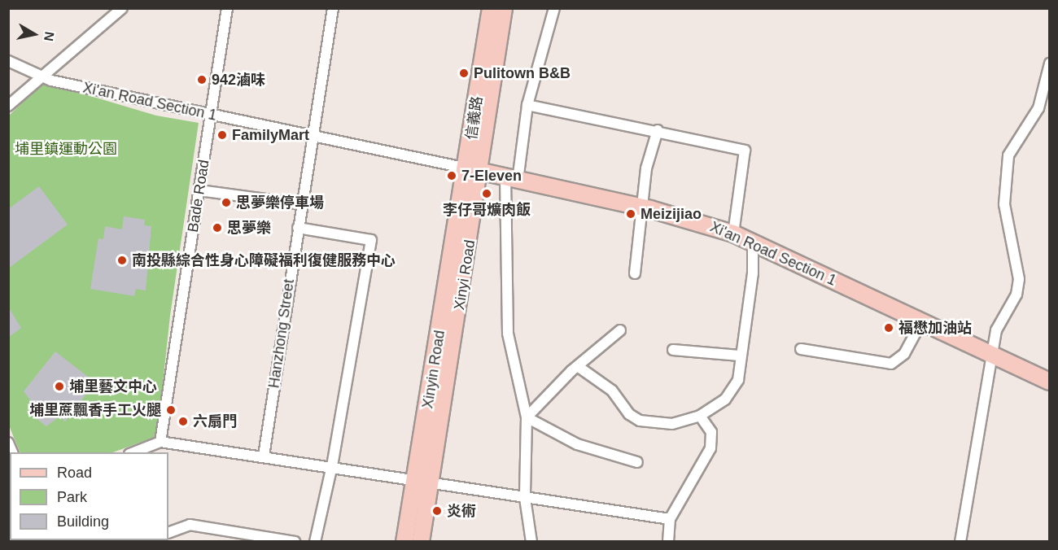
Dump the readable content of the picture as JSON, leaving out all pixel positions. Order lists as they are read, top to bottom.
{
  "streets": {
    "main road": ["Xi'an Road Section 1", "信義路", "Xinyi Road"],
    "street": ["Bade Road", "Hanzhong Street"]
  },
  "crossings": [
    ["Xi'an Road Section 1", "信義路"],
    ["Xi'an Road Section 1", "Bade Road"],
    ["Xi'an Road Section 1", "Xinyi Road"],
    ["Xi'an Road Section 1", "Hanzhong Street"],
    ["信義路", "Xinyi Road"]
  ],
  "parks": ["埔里鎮運動公園"],
  "places": [
    "Pulitown B&B",
    "942滷味",
    "FamilyMart",
    "7-Eleven",
    "李仔哥爌肉飯",
    "思夢樂停車場",
    "Meizijiao",
    "思夢樂",
    "南投縣綜合性身心障礙福利復健服務中心",
    "福懋加油站",
    "埔里藝文中心",
    "埔里蔗飄香手工火腿",
    "六扇門",
    "炎術"
  ],
  "legend": ["Road", "Park", "Building"],
  "north": "right"
}
